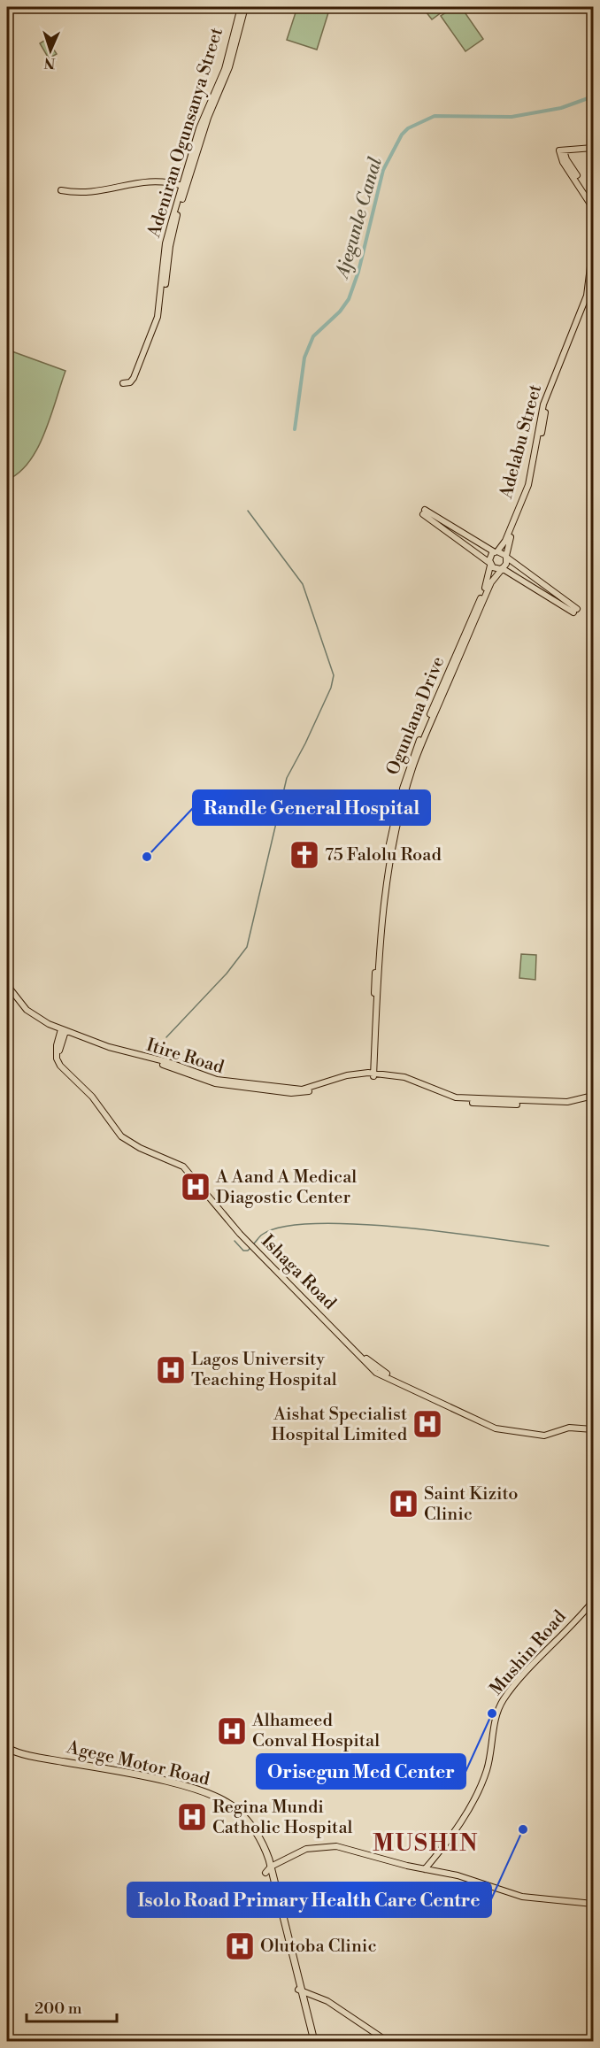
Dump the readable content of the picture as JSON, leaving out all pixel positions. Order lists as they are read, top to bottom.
{
  "streets": {
    "highway": ["Agege Motor Road"],
    "main road": [
      "Adeniran Ogunsanya Street",
      "Adelabu Street",
      "Ogunlana Drive",
      "Itire Road",
      "Ishaga Road",
      "Mushin Road"
    ]
  },
  "crossings": [
    ["Adelabu Street", "Ogunlana Drive"],
    ["Ogunlana Drive", "Itire Road"],
    ["Itire Road", "Ishaga Road"]
  ],
  "districts": ["MUSHIN"],
  "water": ["Ajegunle Canal"],
  "places": {
    "church": ["75 Falolu Road"],
    "other": ["Randle General Hospital", "Orisegun Med Center", "Isolo Road Primary Health Care Centre"],
    "hospital": [
      "A Aand A Medical Diagostic Center",
      "Lagos University Teaching Hospital",
      "Aishat Specialist Hospital Limited",
      "Saint Kizito Clinic",
      "Alhameed Conval Hospital",
      "Regina Mundi Catholic Hospital",
      "Olutoba Clinic"
    ]
  },
  "scale_bar": "200 m",
  "north": "bottom"
}
